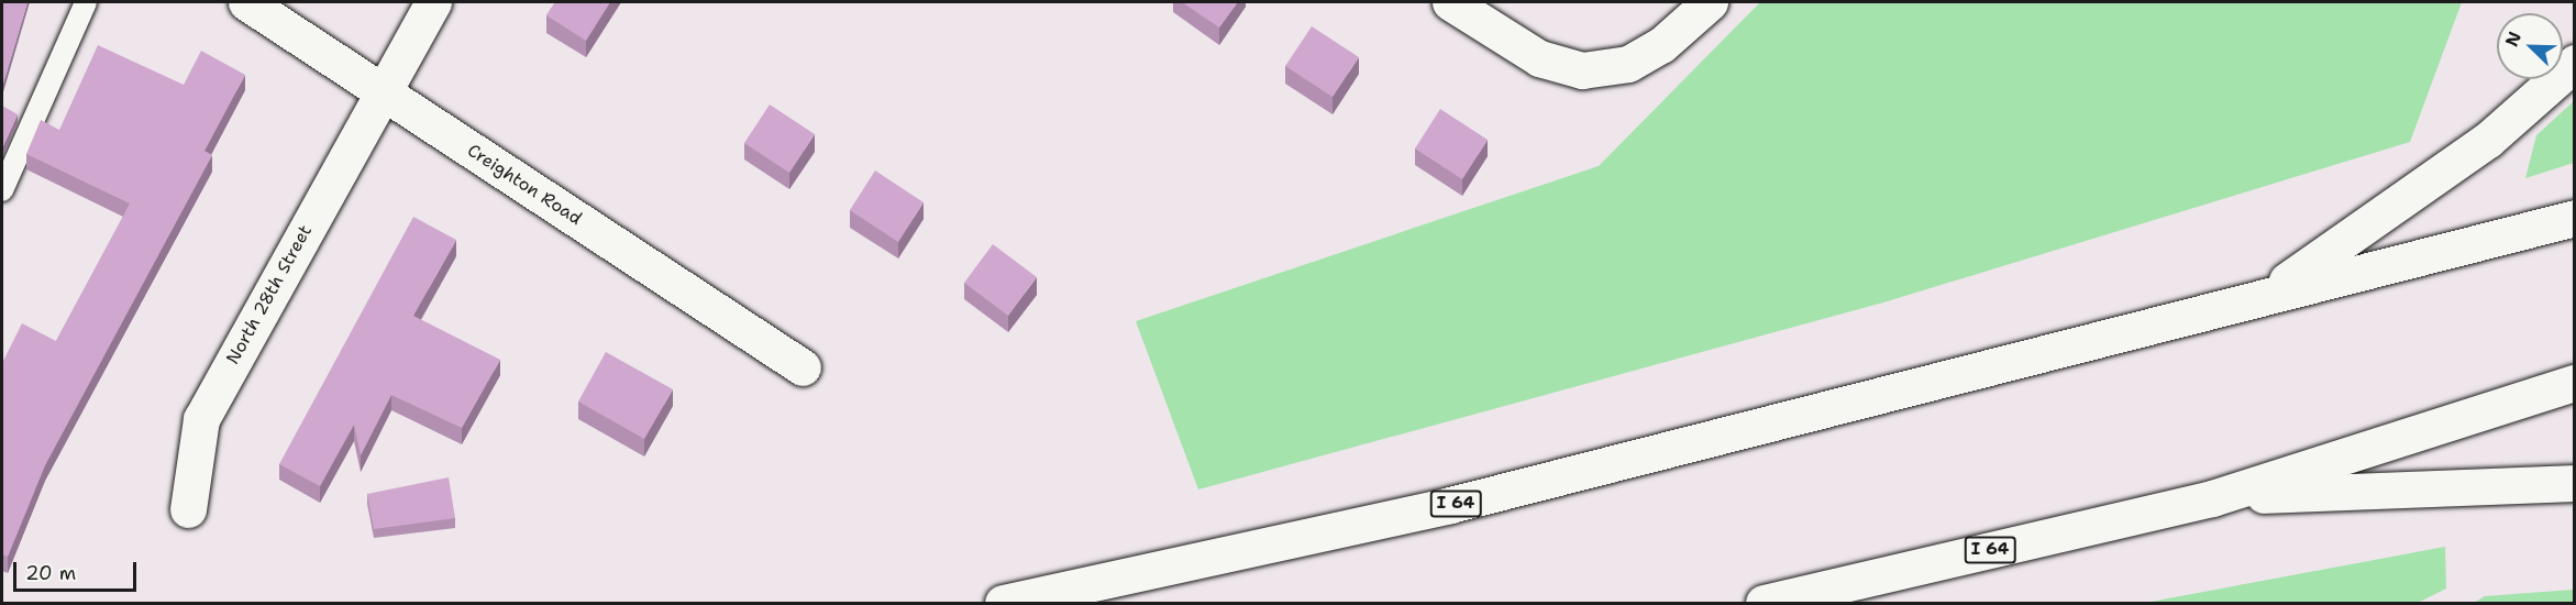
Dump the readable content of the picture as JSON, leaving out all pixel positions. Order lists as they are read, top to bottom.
{
  "streets": {
    "main road": ["Creighton Road", "North 28th Street", "I 64"]
  },
  "crossings": [
    ["Creighton Road", "North 28th Street"]
  ],
  "scale_bar": "20 m",
  "north": "top left"
}
